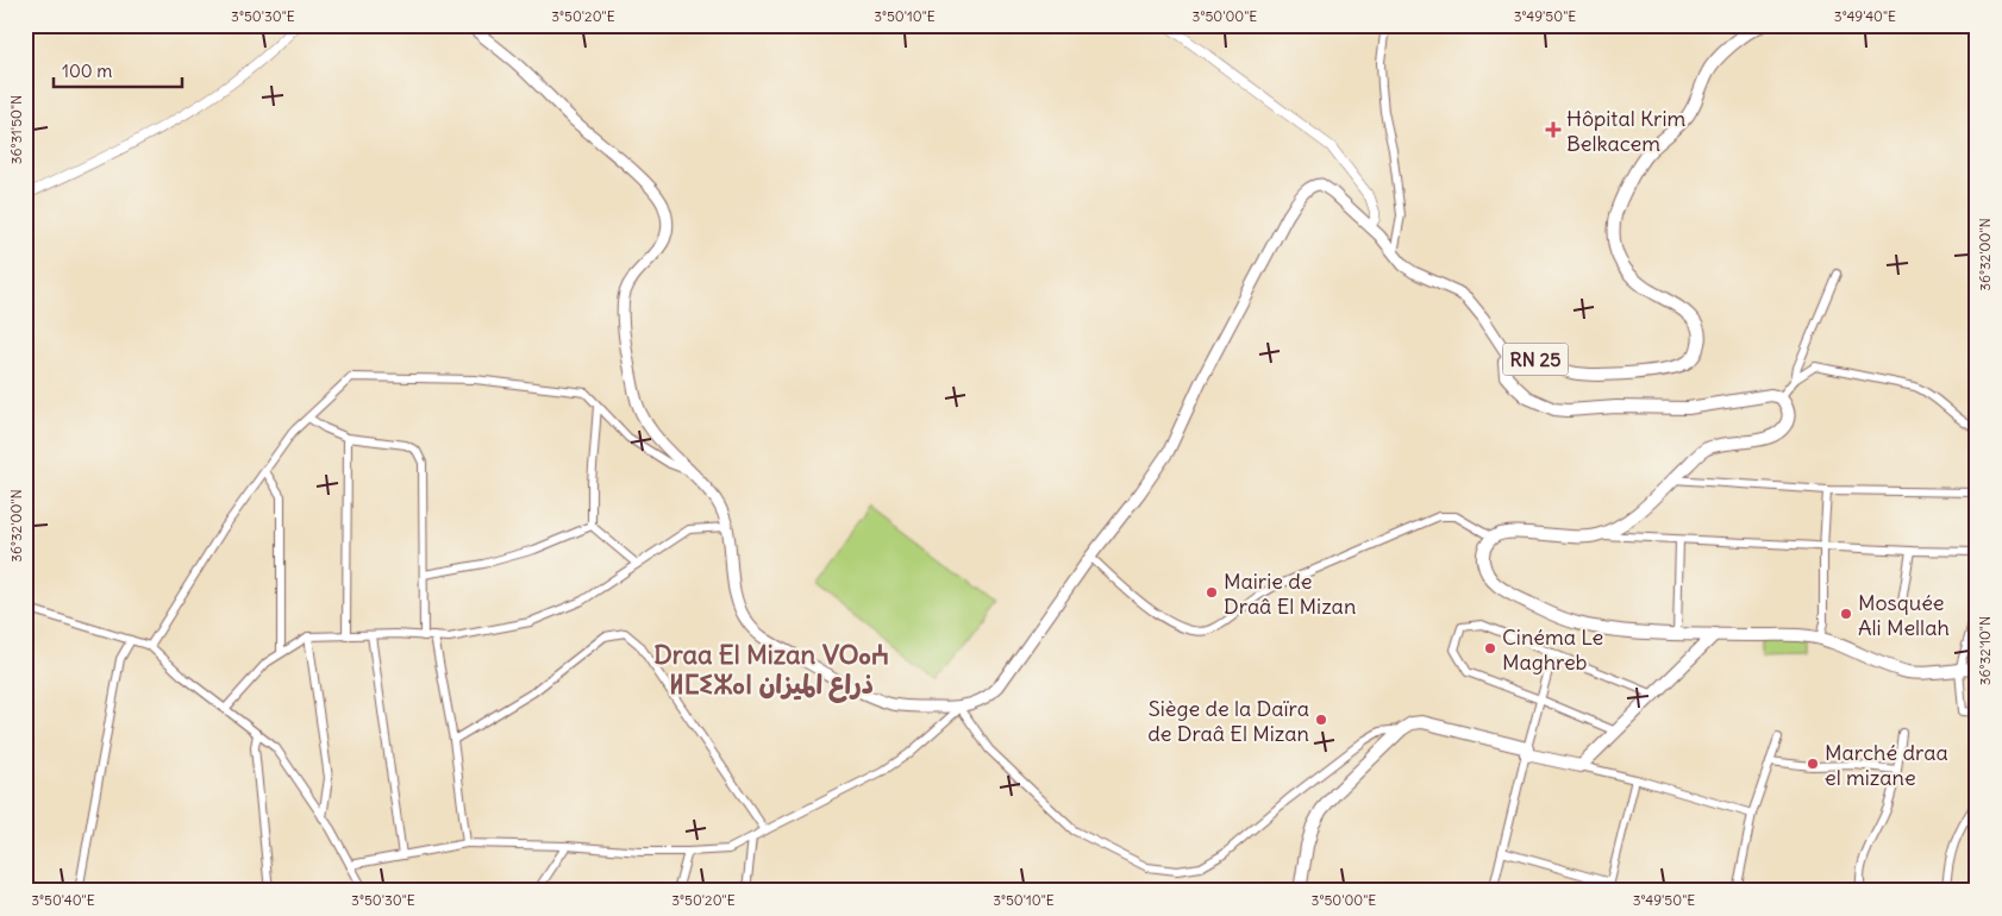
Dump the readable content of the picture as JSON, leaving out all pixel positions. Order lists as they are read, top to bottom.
{
  "streets": {
    "main road": ["RN 25"]
  },
  "districts": ["Draa El Mizan ⴸⵔⴰⵄ ⵍⵎⵉⵣⴰⵏ ذراع الميزان"],
  "places": {
    "health": ["Hôpital Krim Belkacem"],
    "other": [
      "Mairie de Draâ El Mizan",
      "Mosquée Ali Mellah",
      "Cinéma Le Maghreb",
      "Siège de la Daïra de Draâ El Mizan",
      "Marché draa el mizane"
    ]
  },
  "scale_bar": "100 m",
  "coordinates": [
    "3°50'30\"E",
    "3°50'20\"E",
    "3°50'10\"E",
    "3°50'00\"E",
    "3°49'50\"E",
    "3°49'40\"E",
    "36°31'50\"N",
    "36°32'00\"N",
    "36°32'10\"N",
    "3°50'40\"E"
  ]
}
